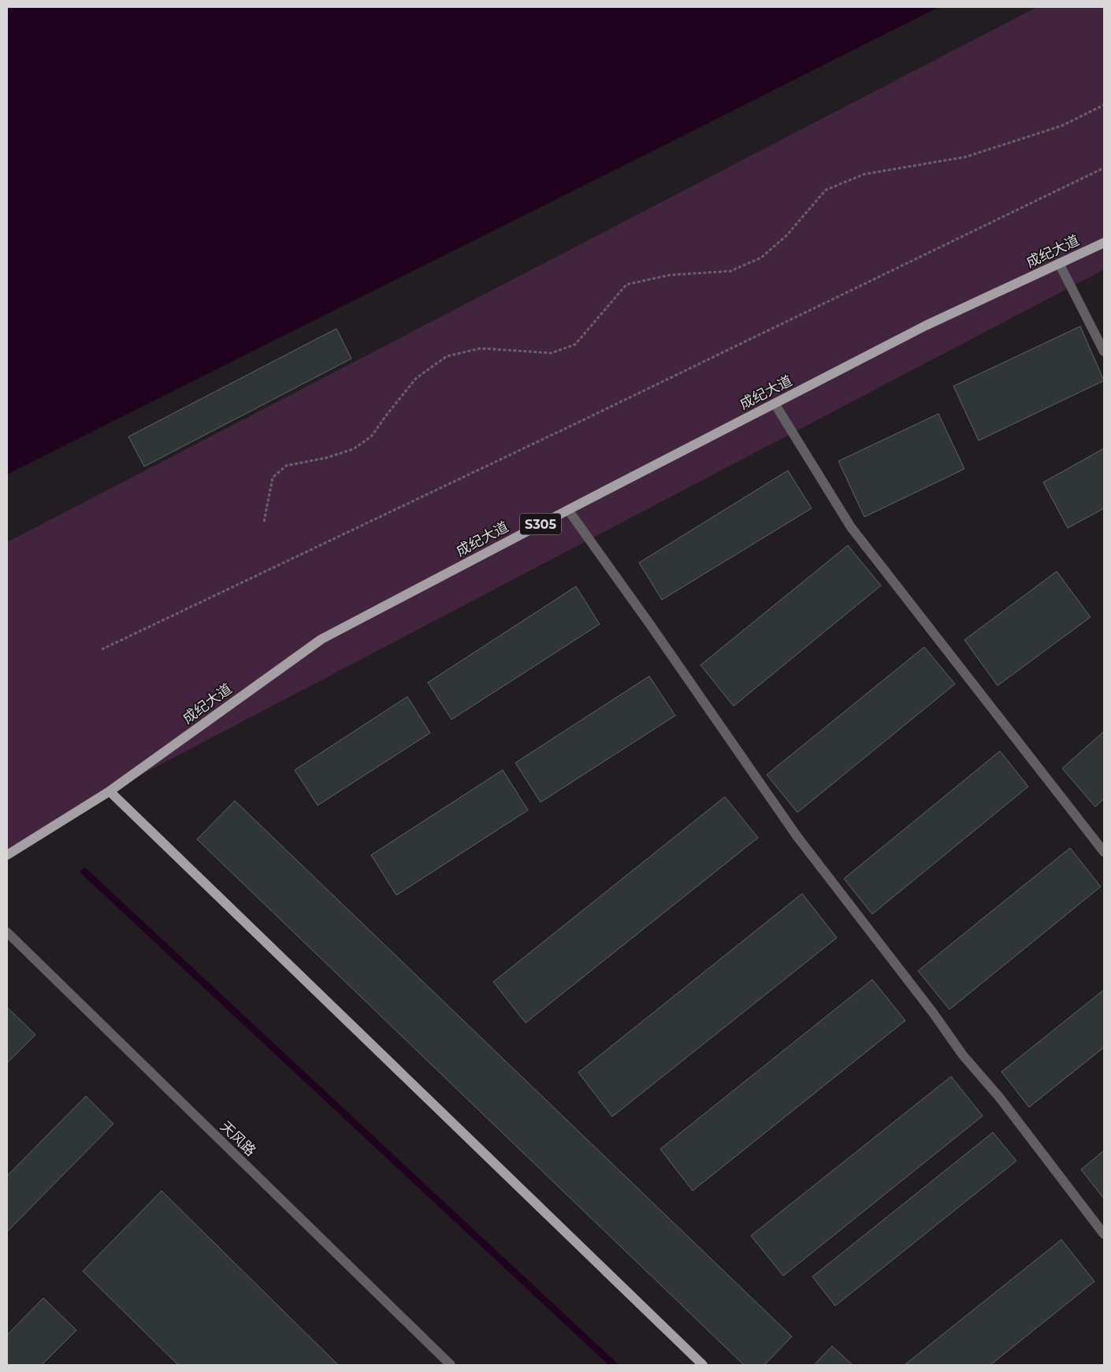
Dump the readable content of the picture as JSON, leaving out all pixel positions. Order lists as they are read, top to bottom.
{
  "streets": {
    "main road": ["成纪大道", "S305"],
    "street": ["天风路"]
  }
}
